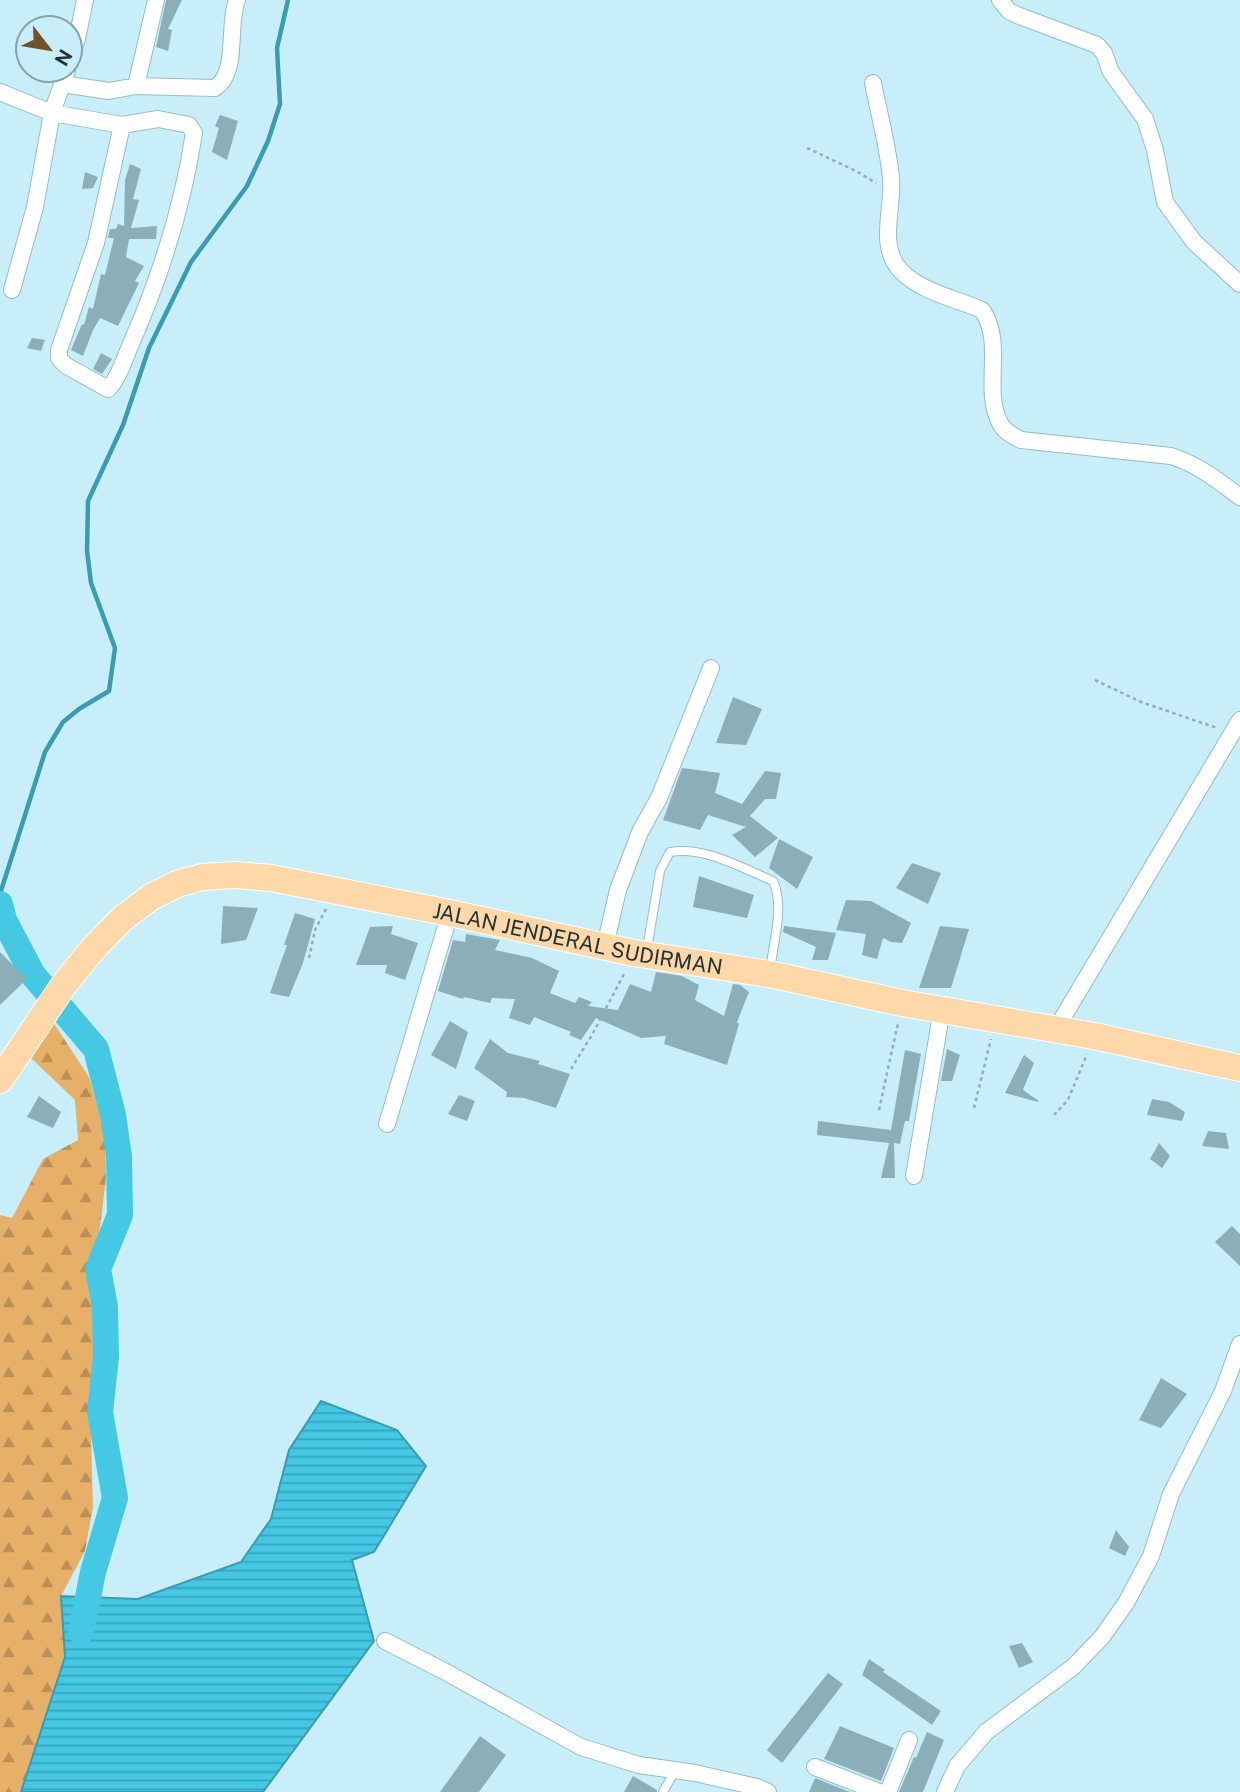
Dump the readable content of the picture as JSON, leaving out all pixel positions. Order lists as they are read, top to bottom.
{
  "streets": {
    "highway": ["JALAN JENDERAL SUDIRMAN"]
  },
  "north": "bottom right"
}
